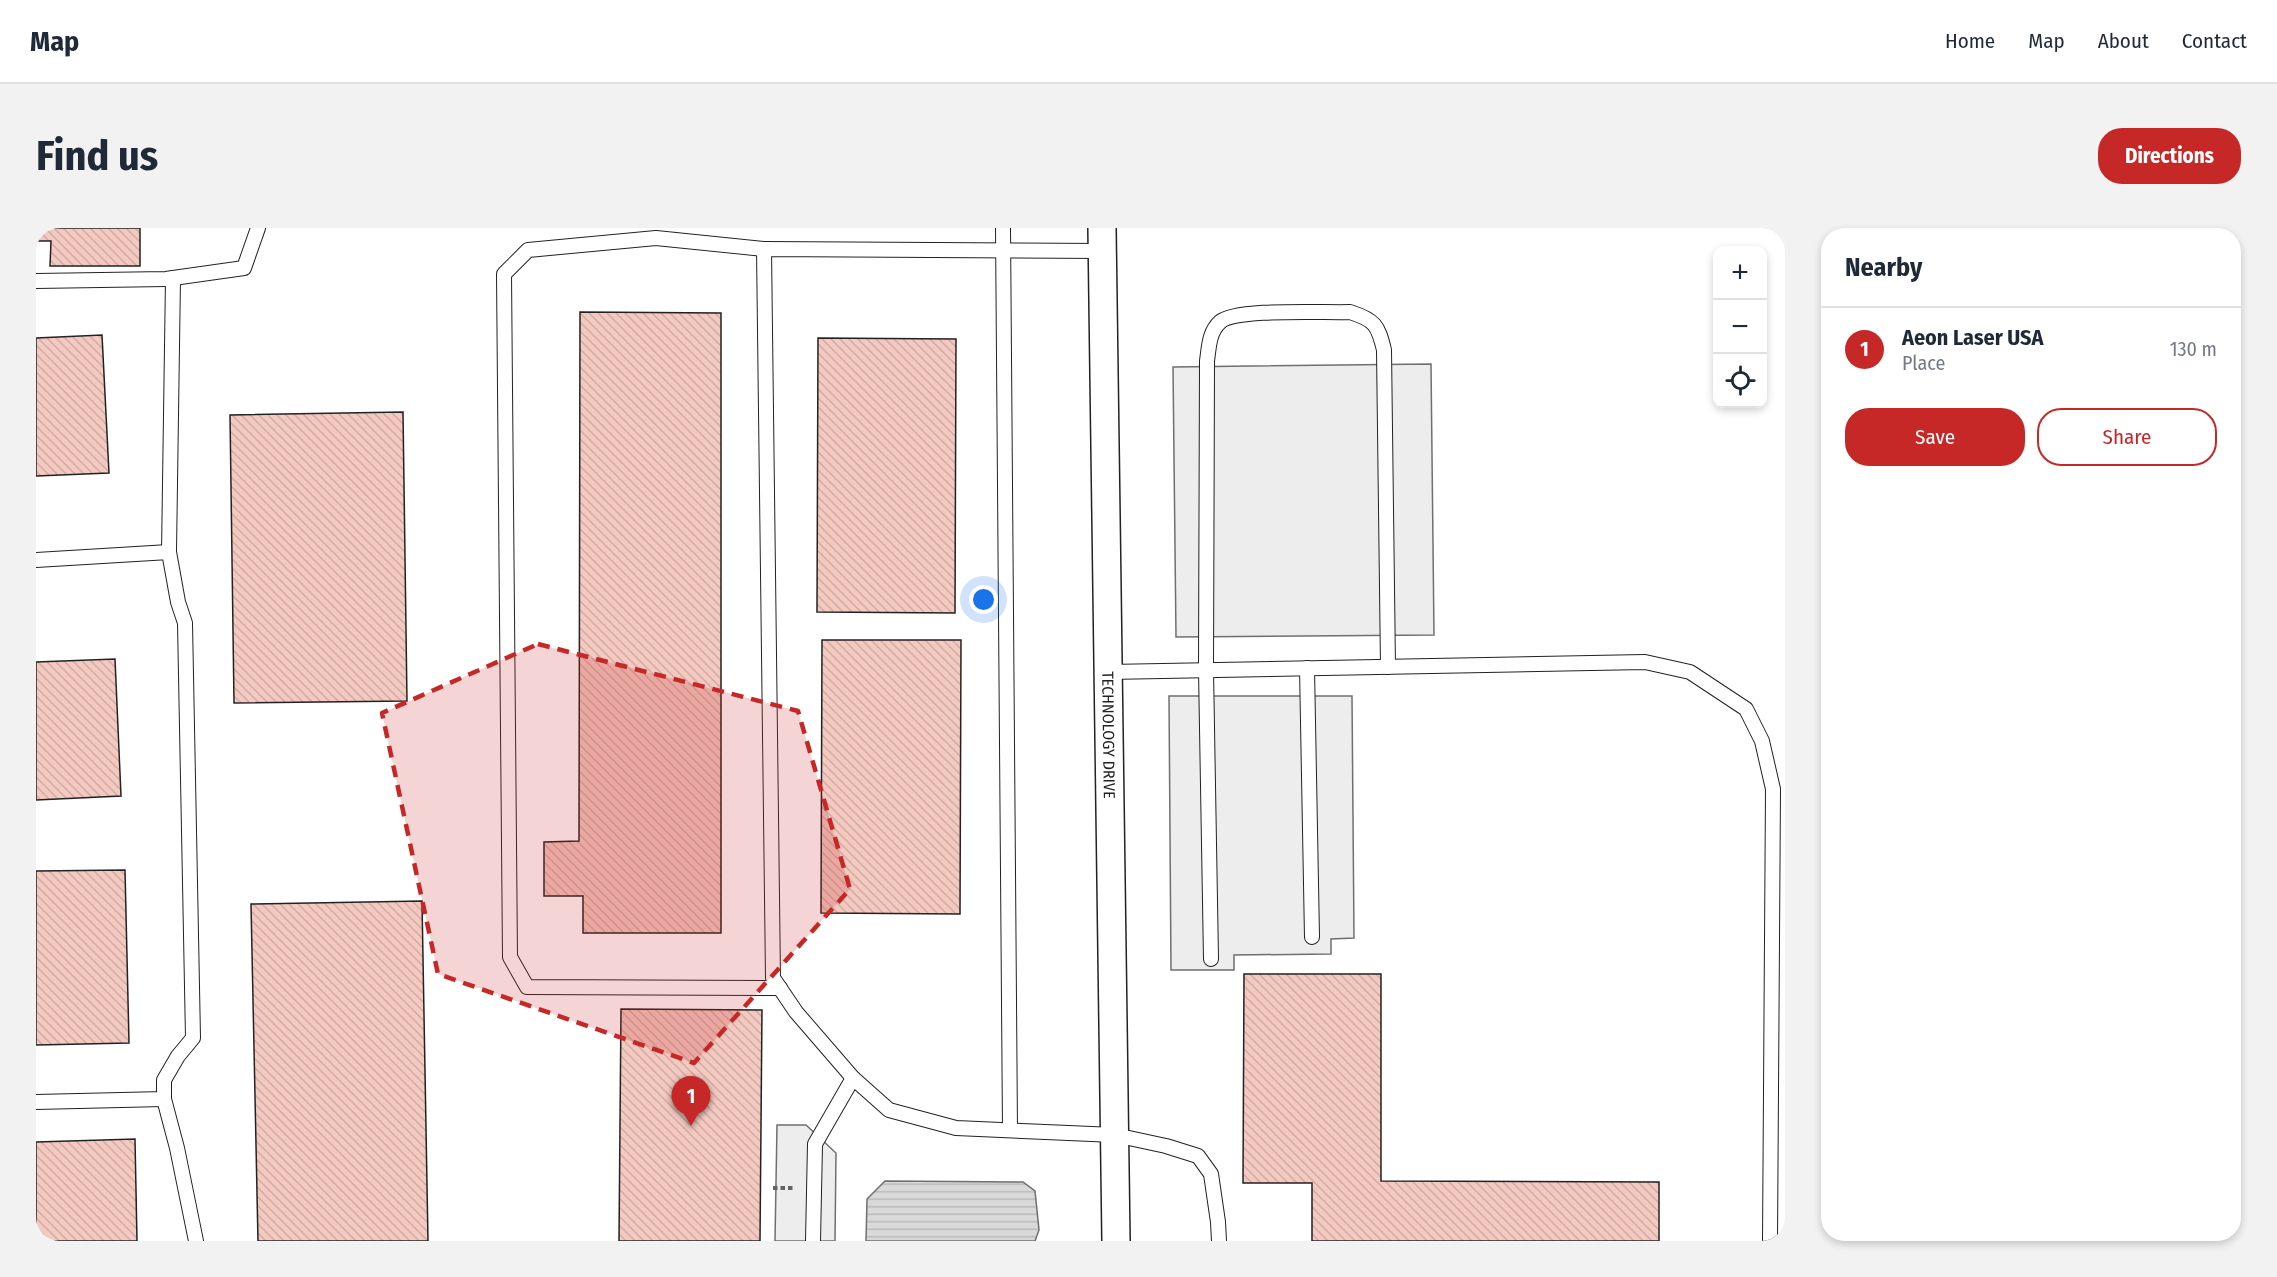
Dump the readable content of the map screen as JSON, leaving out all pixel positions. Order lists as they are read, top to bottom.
{
  "streets": {
    "street": ["TECHNOLOGY DRIVE"]
  },
  "page": {
    "header": "Map",
    "nav": [
      "Home",
      "Map",
      "About",
      "Contact"
    ],
    "buttons": [
      "Directions",
      ["Save", "Share"]
    ],
    "title": "Find us",
    "heading": "Nearby",
    "map_buttons": ["+", "−"],
    "list": [
      {
        "mark": "1",
        "name": "Aeon Laser USA",
        "note": "Place",
        "value": "130 m"
      }
    ],
    "pins": "1"
  }
}
